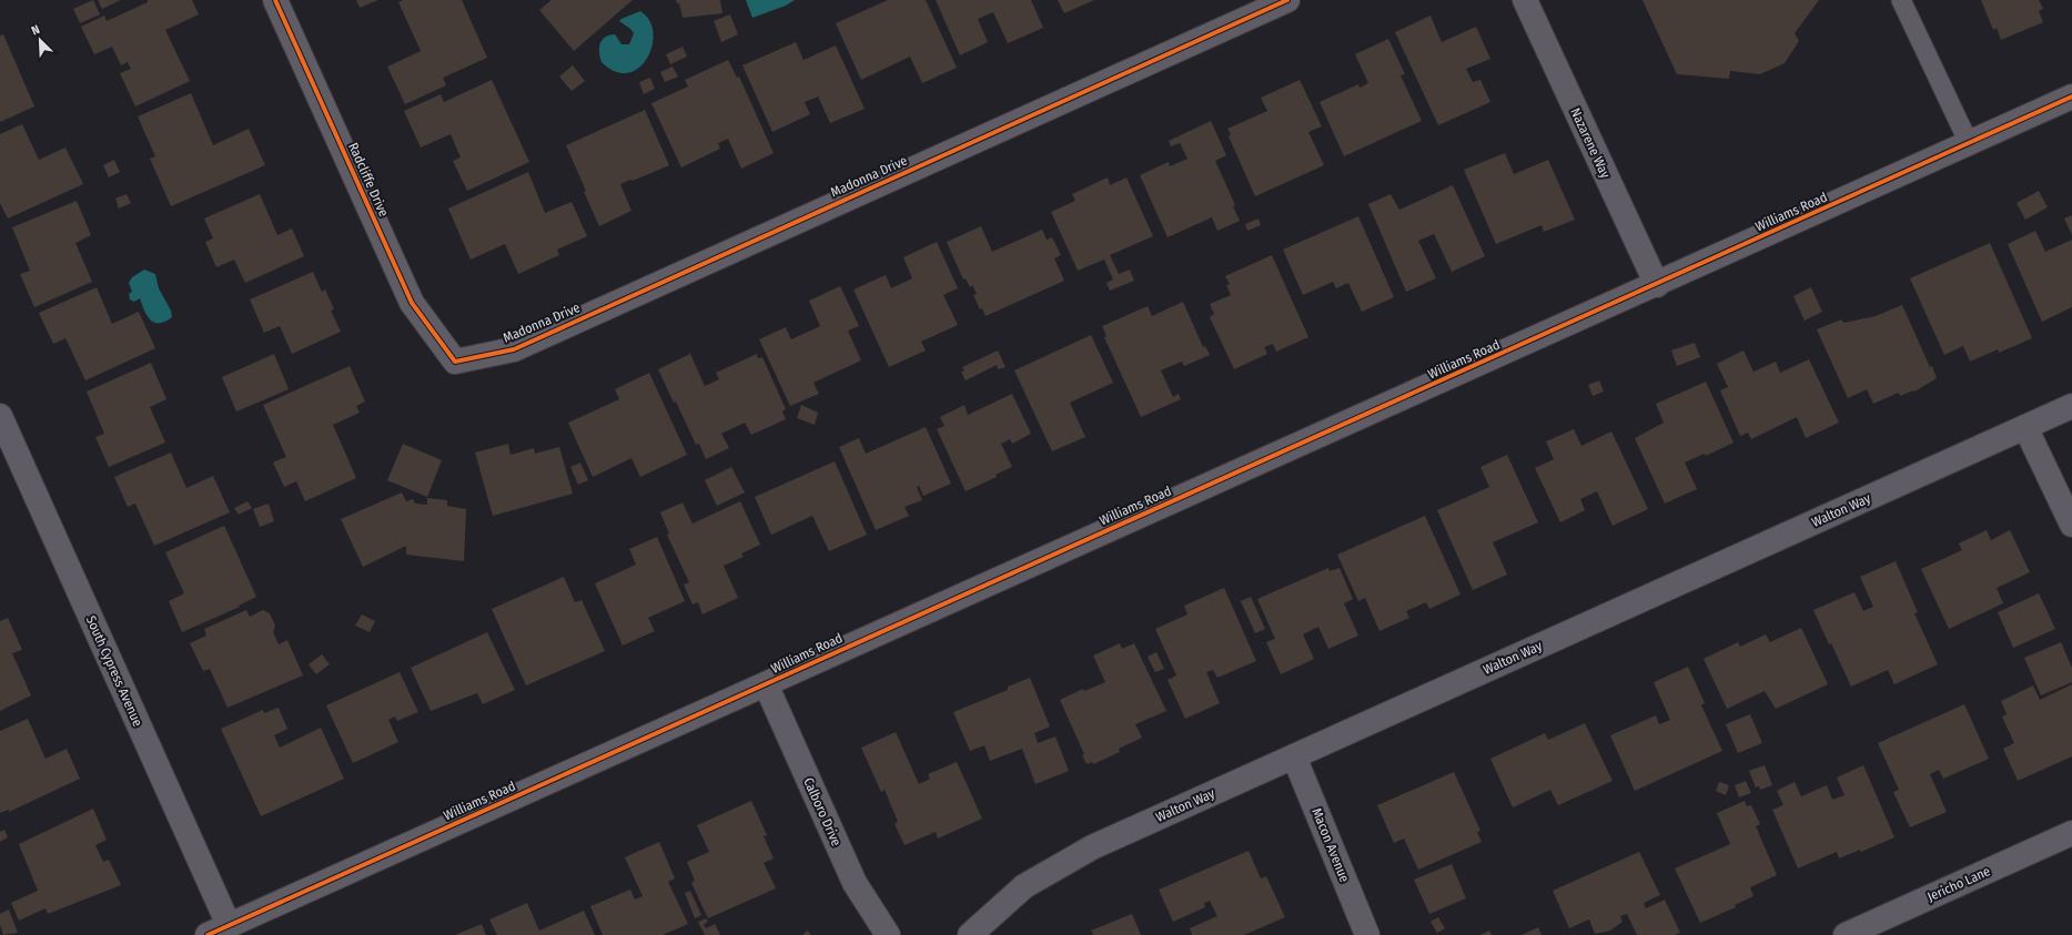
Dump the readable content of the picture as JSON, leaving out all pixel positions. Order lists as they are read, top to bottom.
{
  "streets": {
    "street": [
      "Nazarene Way",
      "Madonna Drive",
      "Radcliffe Drive",
      "Williams Road",
      "Walton Way",
      "South Cypress Avenue",
      "Calboro Drive",
      "Macon Avenue",
      "Jericho Lane"
    ]
  },
  "crossings": [
    ["Nazarene Way", "Williams Road"],
    ["Madonna Drive", "Radcliffe Drive"],
    ["Williams Road", "South Cypress Avenue"],
    ["Williams Road", "Calboro Drive"],
    ["Walton Way", "Macon Avenue"]
  ],
  "north": "top left"
}
